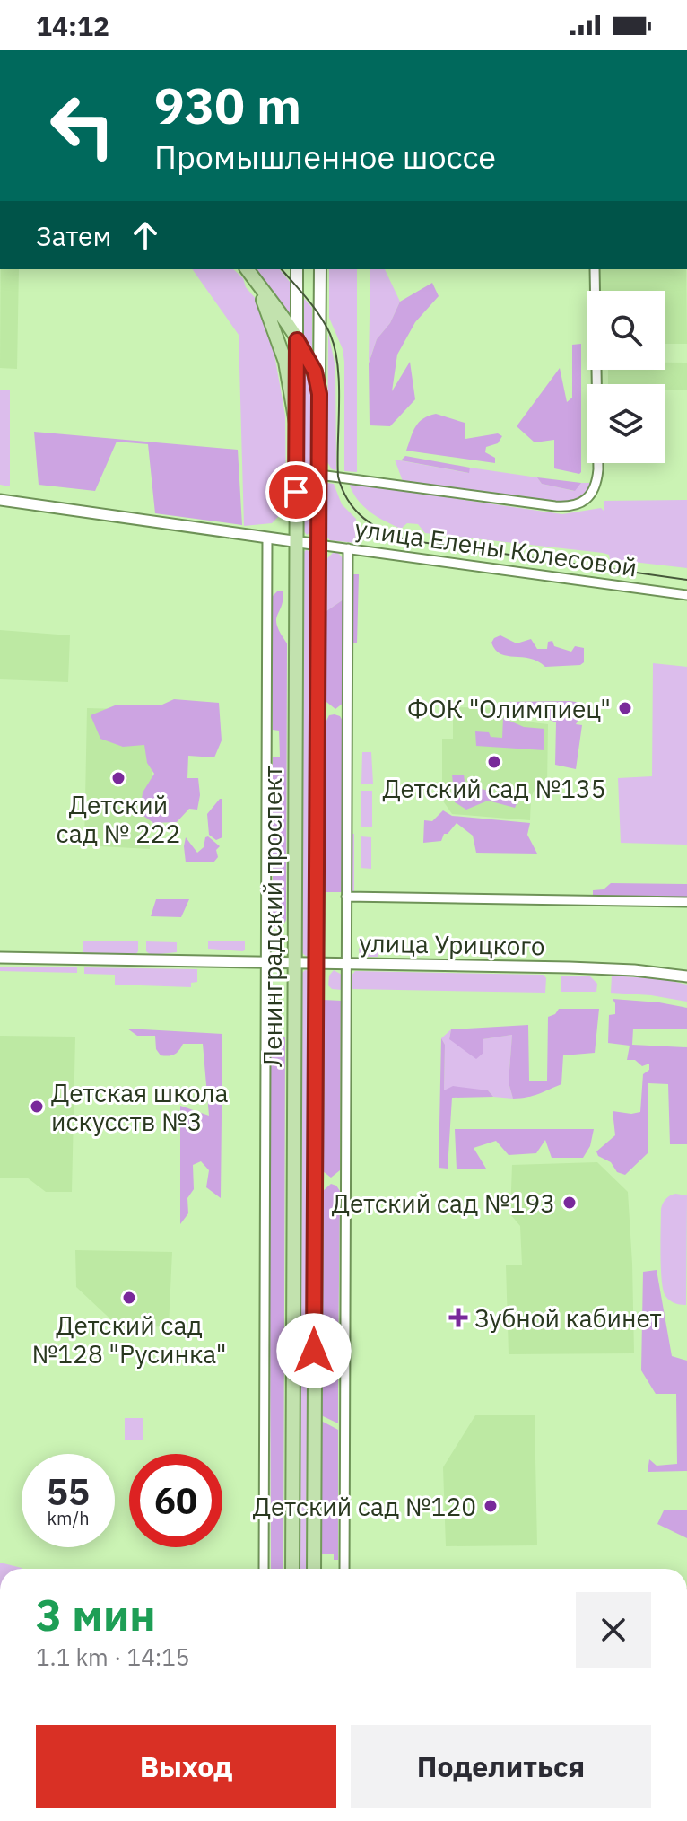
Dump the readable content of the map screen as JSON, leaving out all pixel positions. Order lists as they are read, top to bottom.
{
  "streets": {
    "main road": ["Ленинградский проспект"],
    "street": ["улица Елены Колесовой", "улица Урицкого"]
  },
  "crossings": [
    ["улица Елены Колесовой", "Ленинградский проспект"],
    ["Ленинградский проспект", "улица Урицкого"]
  ],
  "places": {
    "other": [
      "ФОК \"Олимпиец\"",
      "Детский сад №135",
      "Детский сад № 222",
      "Детская школа искусств №3",
      "Детский сад №193",
      "Детский сад №128 \"Русинка\"",
      "Детский сад №120"
    ],
    "health": ["Зубной кабинет"]
  },
  "page": {
    "status": "14:12",
    "turn": ["930 m", "Промышленное шоссе"],
    "then": "Затем",
    "speed": "55 km/h",
    "limit": "60",
    "heading": ["3 мин", "1.1 km · 14:15"],
    "buttons": ["Выход", "Поделиться"]
  }
}
